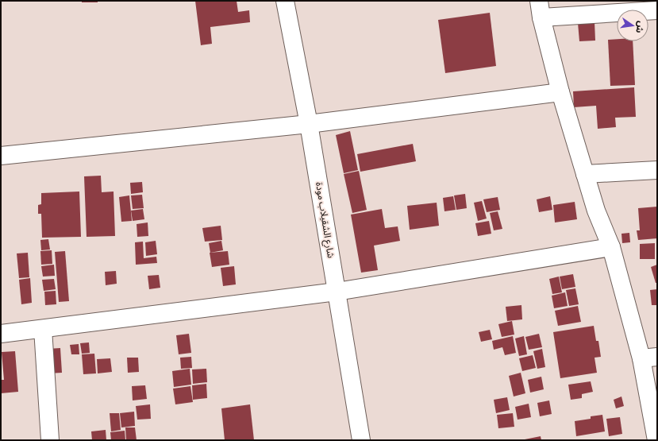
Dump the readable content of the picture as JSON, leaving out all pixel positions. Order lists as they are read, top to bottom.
{
  "streets": {
    "street": ["شارع الشقيلاب مودة"]
  },
  "north": "right"
}
